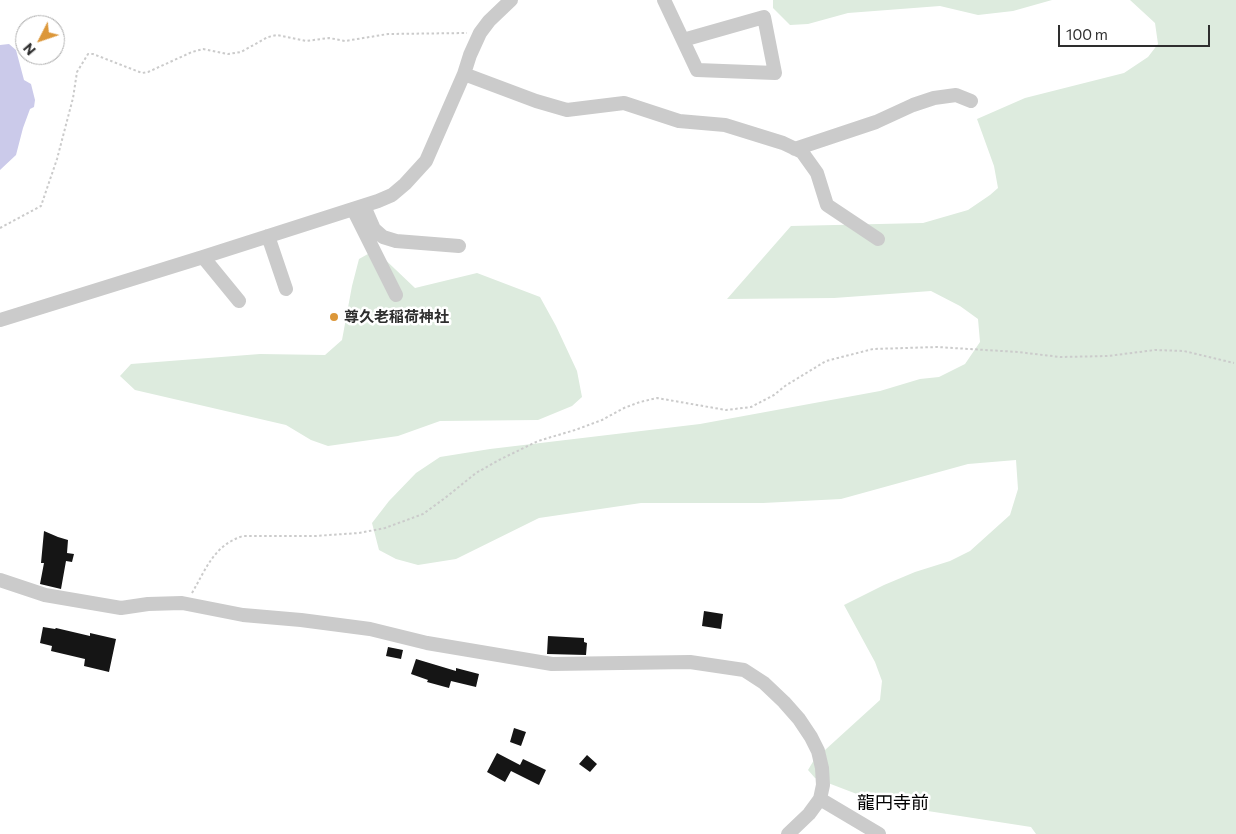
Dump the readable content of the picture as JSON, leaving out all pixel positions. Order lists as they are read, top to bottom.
{
  "districts": ["龍円寺前"],
  "places": ["尊久老稲荷神社"],
  "scale_bar": "100 m",
  "north": "bottom left"
}
